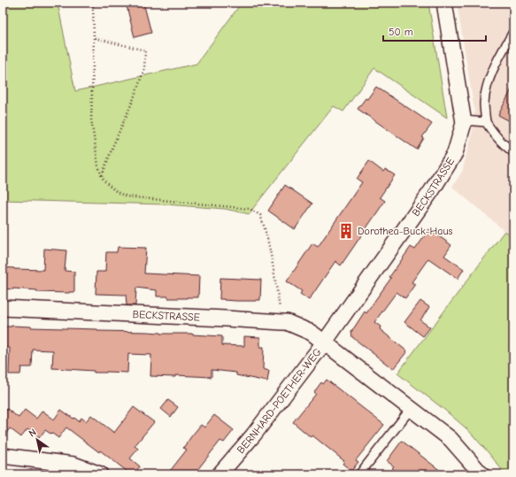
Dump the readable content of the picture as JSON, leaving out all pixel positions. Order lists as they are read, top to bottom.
{
  "streets": {
    "street": ["BECKSTRASSE", "BERNHARD-POETHER-WEG"]
  },
  "crossings": [
    ["BECKSTRASSE", "BERNHARD-POETHER-WEG"]
  ],
  "places": {
    "building": ["Dorothea-Buck-Haus"]
  },
  "scale_bar": "50 m",
  "north": "top left"
}
